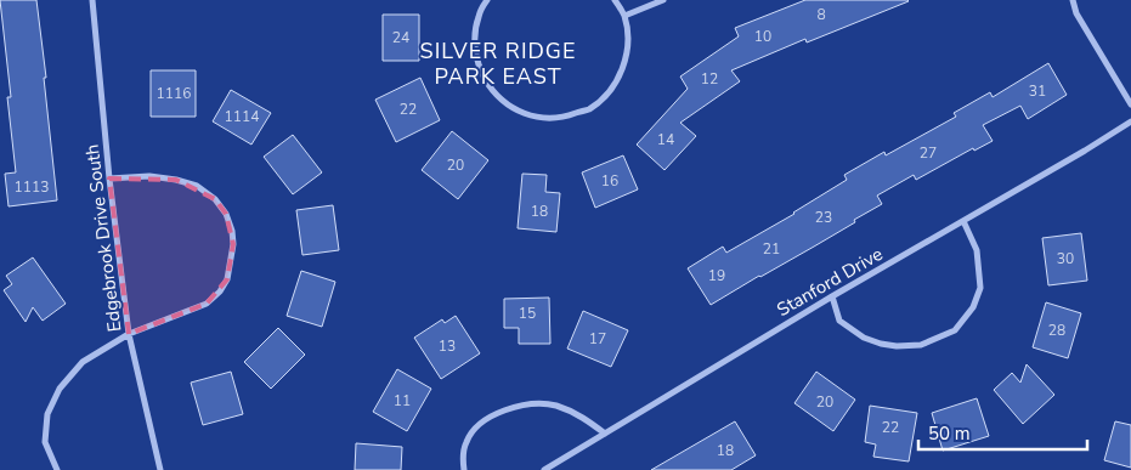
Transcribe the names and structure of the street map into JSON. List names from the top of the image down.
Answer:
{
  "streets": {
    "street": ["Edgebrook Drive South", "Stanford Drive"]
  },
  "districts": ["SILVER RIDGE PARK EAST"],
  "house_numbers": [
    "8",
    "10",
    "24",
    "12",
    "31",
    "1116",
    "22",
    "1114",
    "14",
    "27",
    "20",
    "16",
    "1113",
    "18",
    "23",
    "21",
    "30",
    "19",
    "15",
    "28",
    "17",
    "13",
    "11",
    "20",
    "22",
    "18"
  ],
  "scale_bar": "50 m"
}
